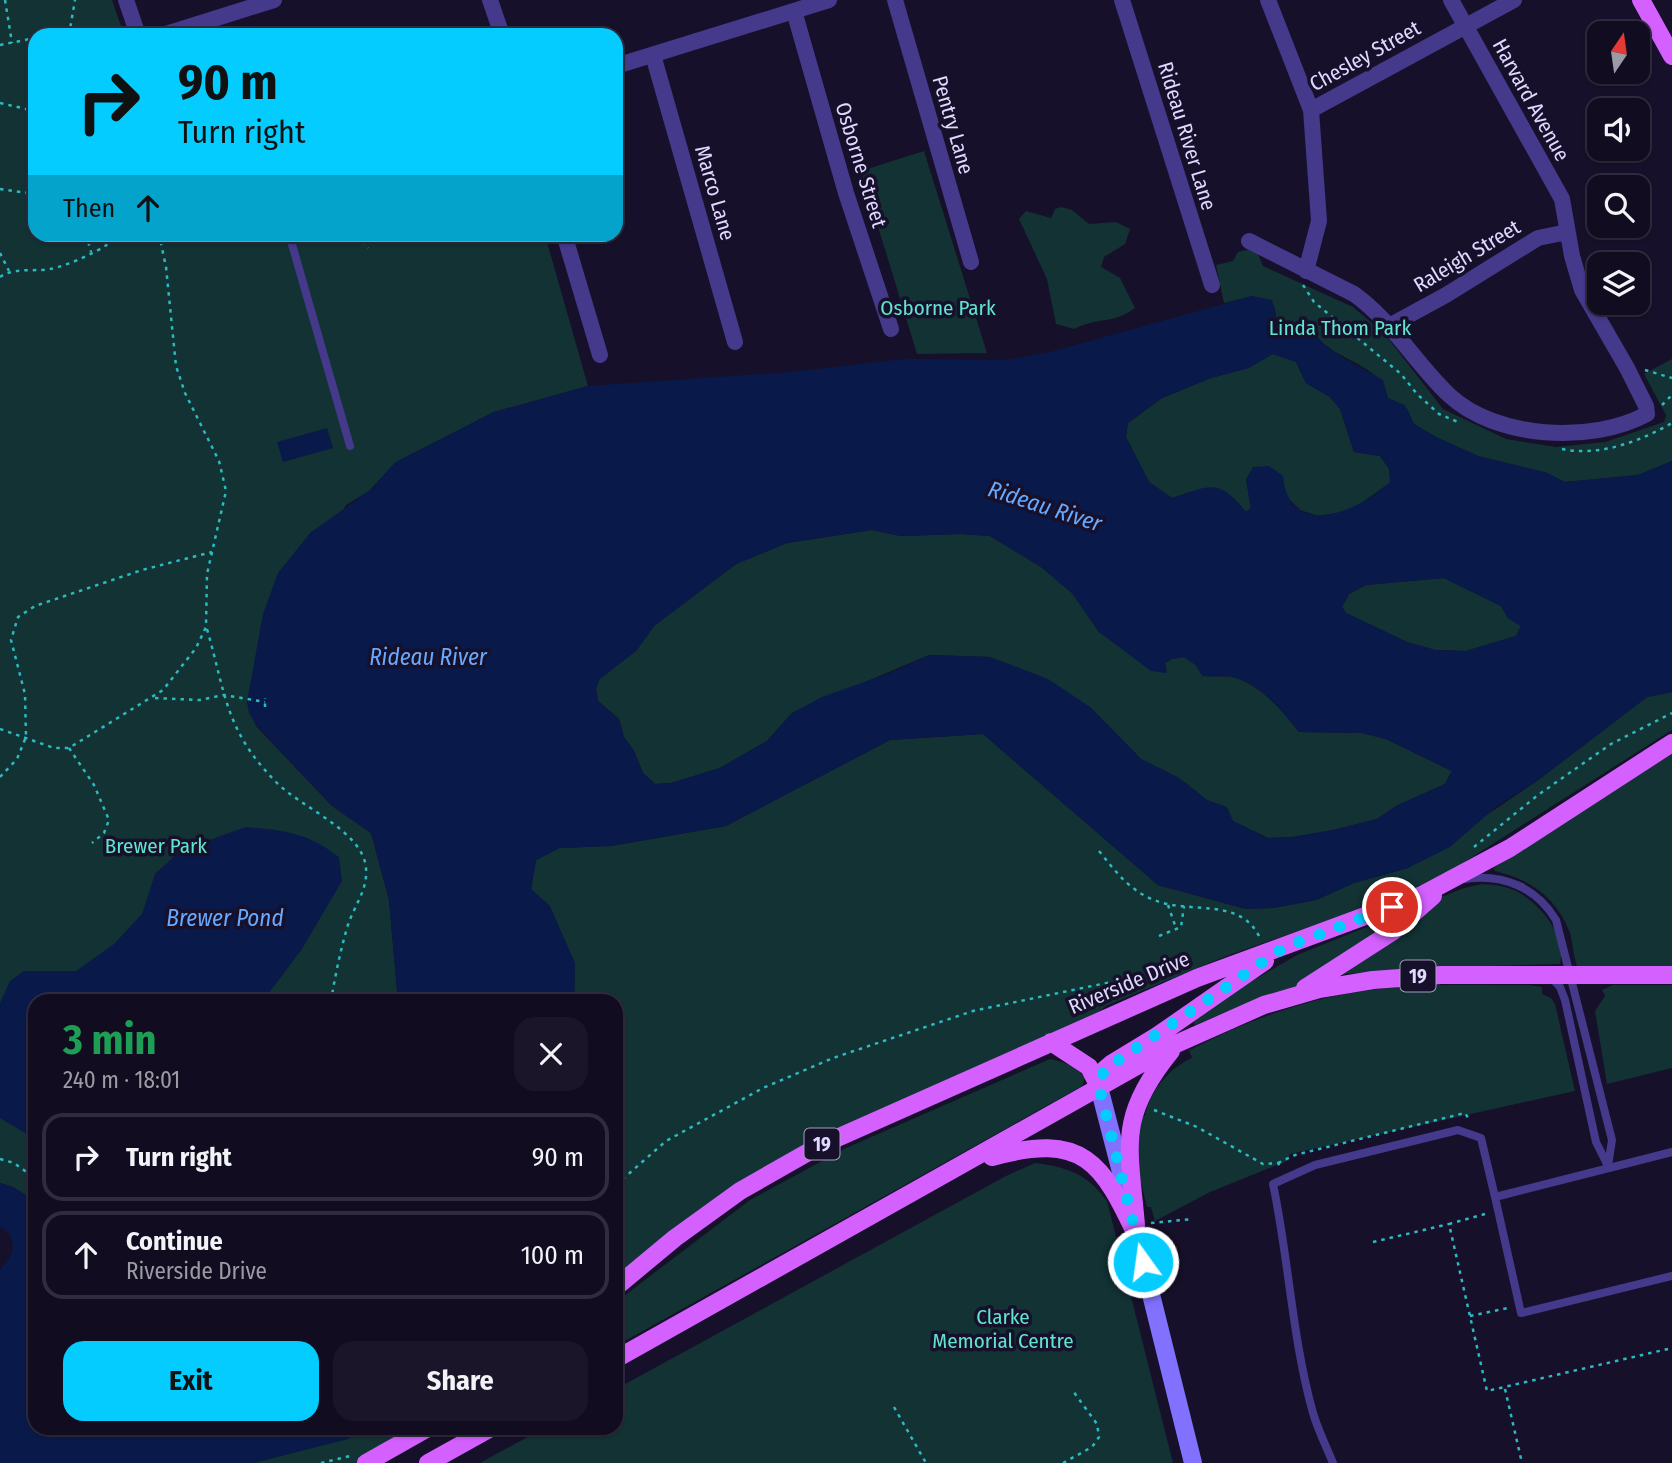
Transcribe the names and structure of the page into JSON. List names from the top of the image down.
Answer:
{
  "streets": {
    "main road": ["19", "Riverside Drive"],
    "street": [
      "Chesley Street",
      "Harvard Avenue",
      "Pentry Lane",
      "Rideau River Lane",
      "Osborne Street",
      "Marco Lane",
      "Raleigh Street"
    ]
  },
  "crossings": [
    ["Chesley Street", "Harvard Avenue"],
    ["Harvard Avenue", "Raleigh Street"]
  ],
  "water": ["Rideau River", "Brewer Pond"],
  "parks": [
    "Osborne Park",
    "Linda Thom Park",
    "Brewer Park",
    "Clarke Memorial Centre"
  ],
  "north": "top",
  "page": {
    "turn": ["90 m", "Turn right"],
    "then": "Then",
    "heading": ["3 min", "240 m · 18:01"],
    "list": [
      {
        "name": "Turn right",
        "value": "90 m"
      },
      {
        "name": "Continue",
        "note": "Riverside Drive",
        "value": "100 m"
      }
    ],
    "buttons": ["Exit", "Share"]
  }
}
